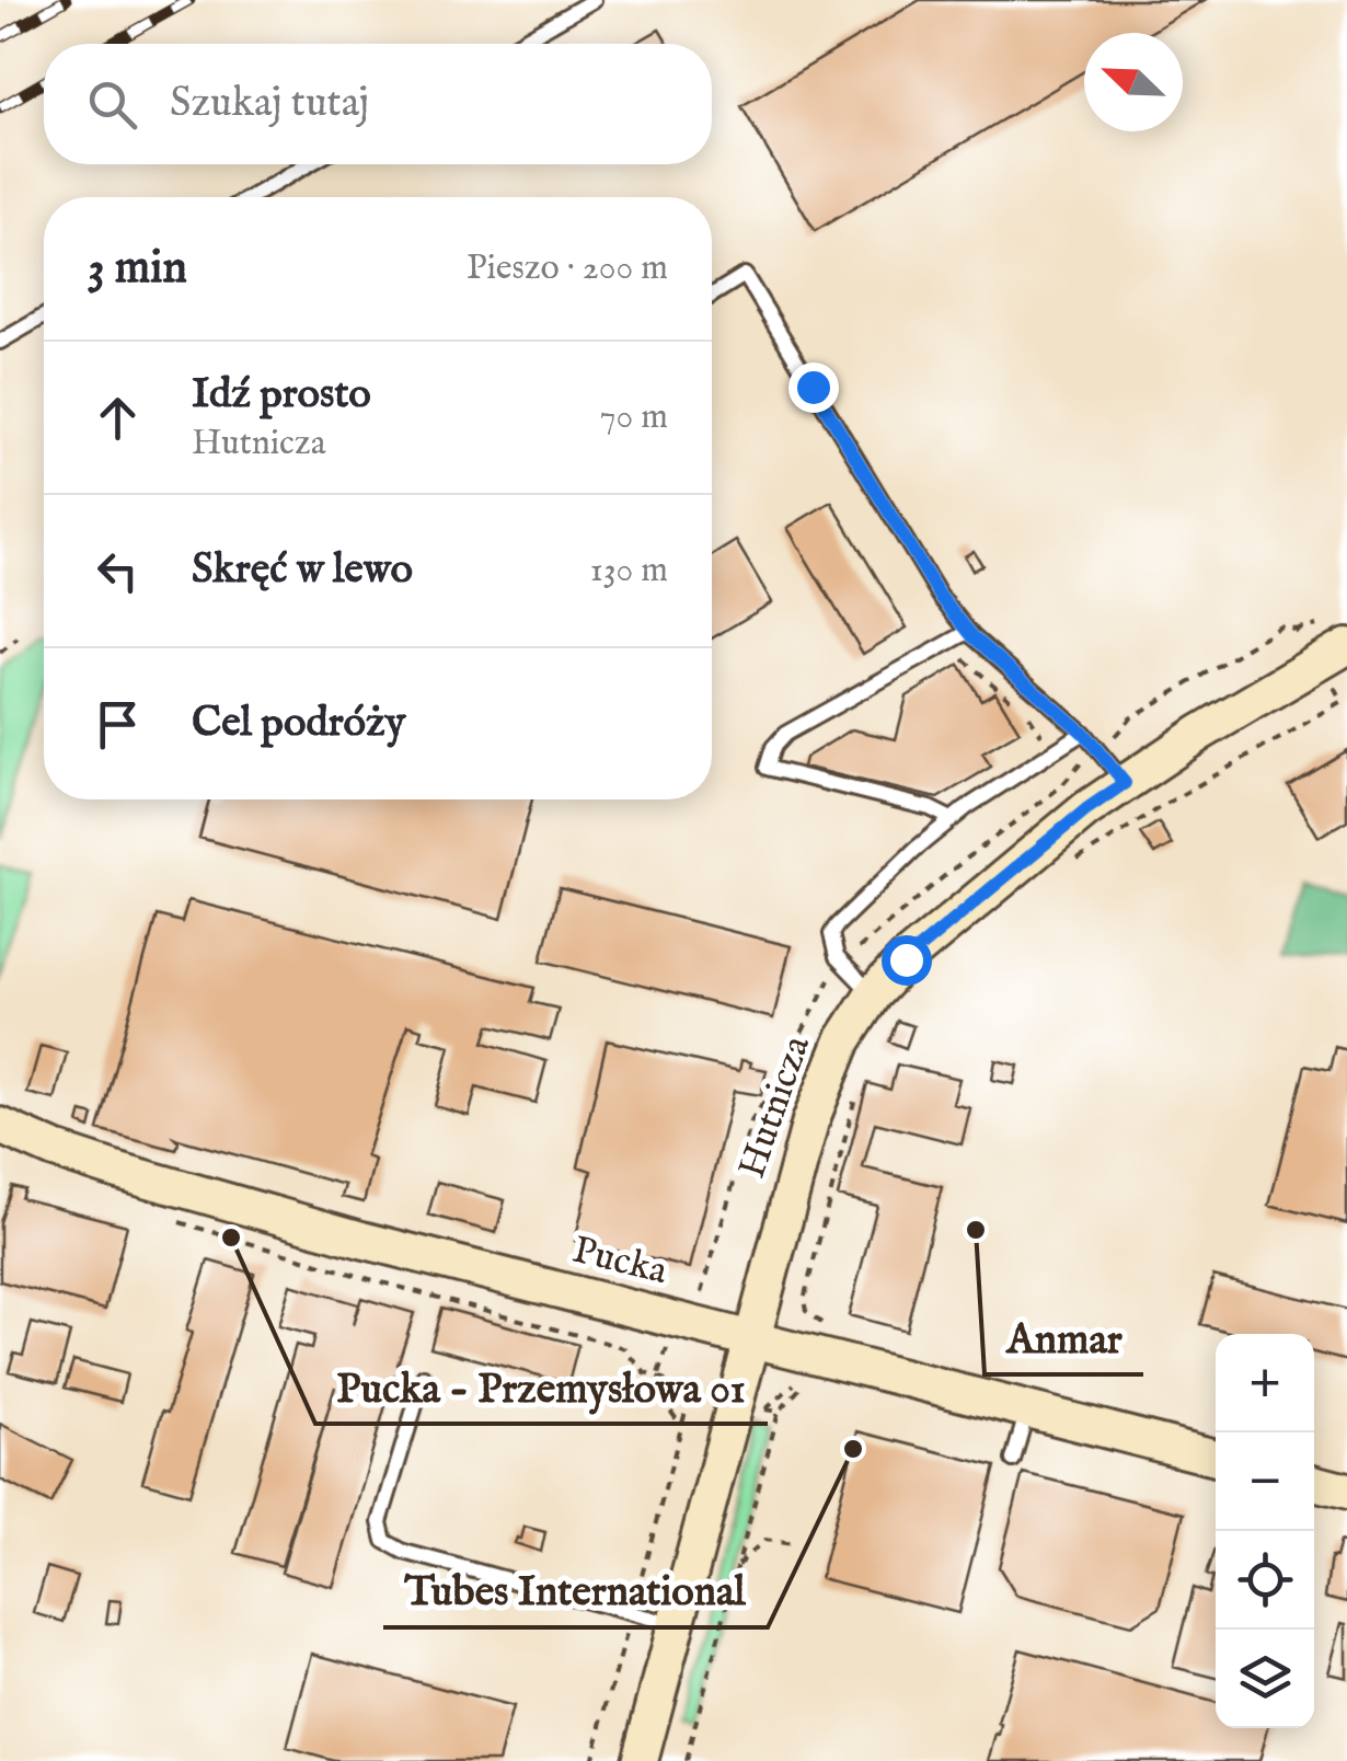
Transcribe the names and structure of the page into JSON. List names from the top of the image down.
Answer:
{
  "streets": {
    "main road": ["Hutnicza", "Pucka"]
  },
  "crossings": [
    ["Hutnicza", "Pucka"]
  ],
  "places": ["Anmar", "Pucka - Przemysłowa 01", "Tubes International"],
  "north": "top left",
  "page": {
    "search": "Szukaj tutaj",
    "heading": ["3 min", "Pieszo · 200 m"],
    "list": [
      ["Idź prosto", "Hutnicza", "70 m"],
      ["Skręć w lewo", "130 m"],
      "Cel podróży"
    ],
    "map_buttons": ["+", "−"]
  }
}
